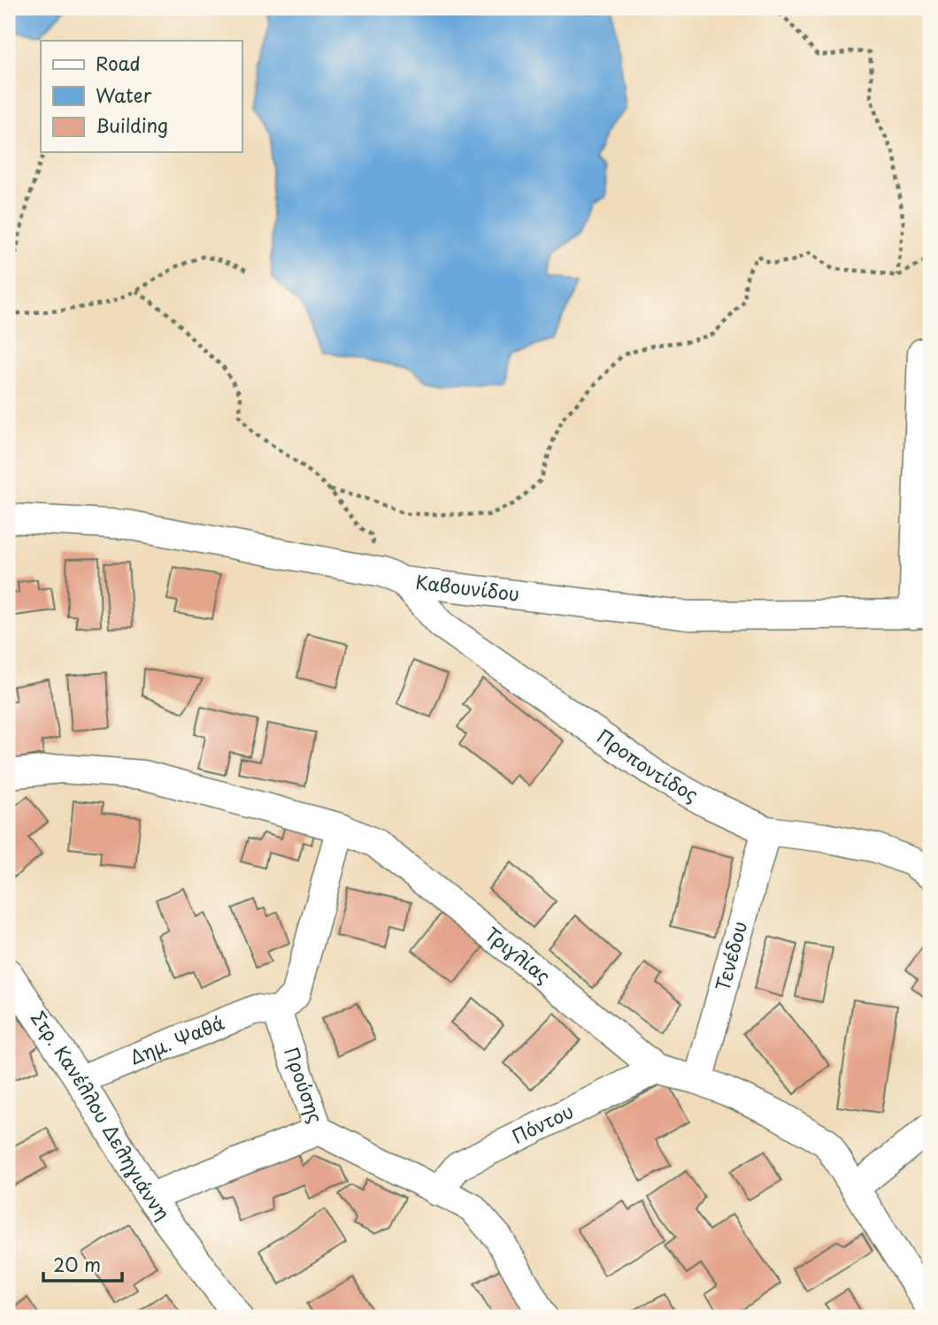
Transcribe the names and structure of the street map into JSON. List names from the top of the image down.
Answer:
{
  "streets": {
    "street": [
      "Καβουνίδου",
      "Προποντίδος",
      "Τενέδου",
      "Τριγλίας",
      "Δημ. Ψαθά",
      "Προύσης",
      "Στρ. Κανέλλου Δεληγιάννη",
      "Πόντου"
    ]
  },
  "crossings": [
    ["Καβουνίδου", "Προποντίδος"],
    ["Προποντίδος", "Τενέδου"],
    ["Τενέδου", "Τριγλίας"],
    ["Τριγλίας", "Πόντου"],
    ["Δημ. Ψαθά", "Προύσης"],
    ["Δημ. Ψαθά", "Στρ. Κανέλλου Δεληγιάννη"],
    ["Προύσης", "Πόντου"]
  ],
  "legend": ["Road", "Water", "Building"],
  "scale_bar": "20 m"
}
